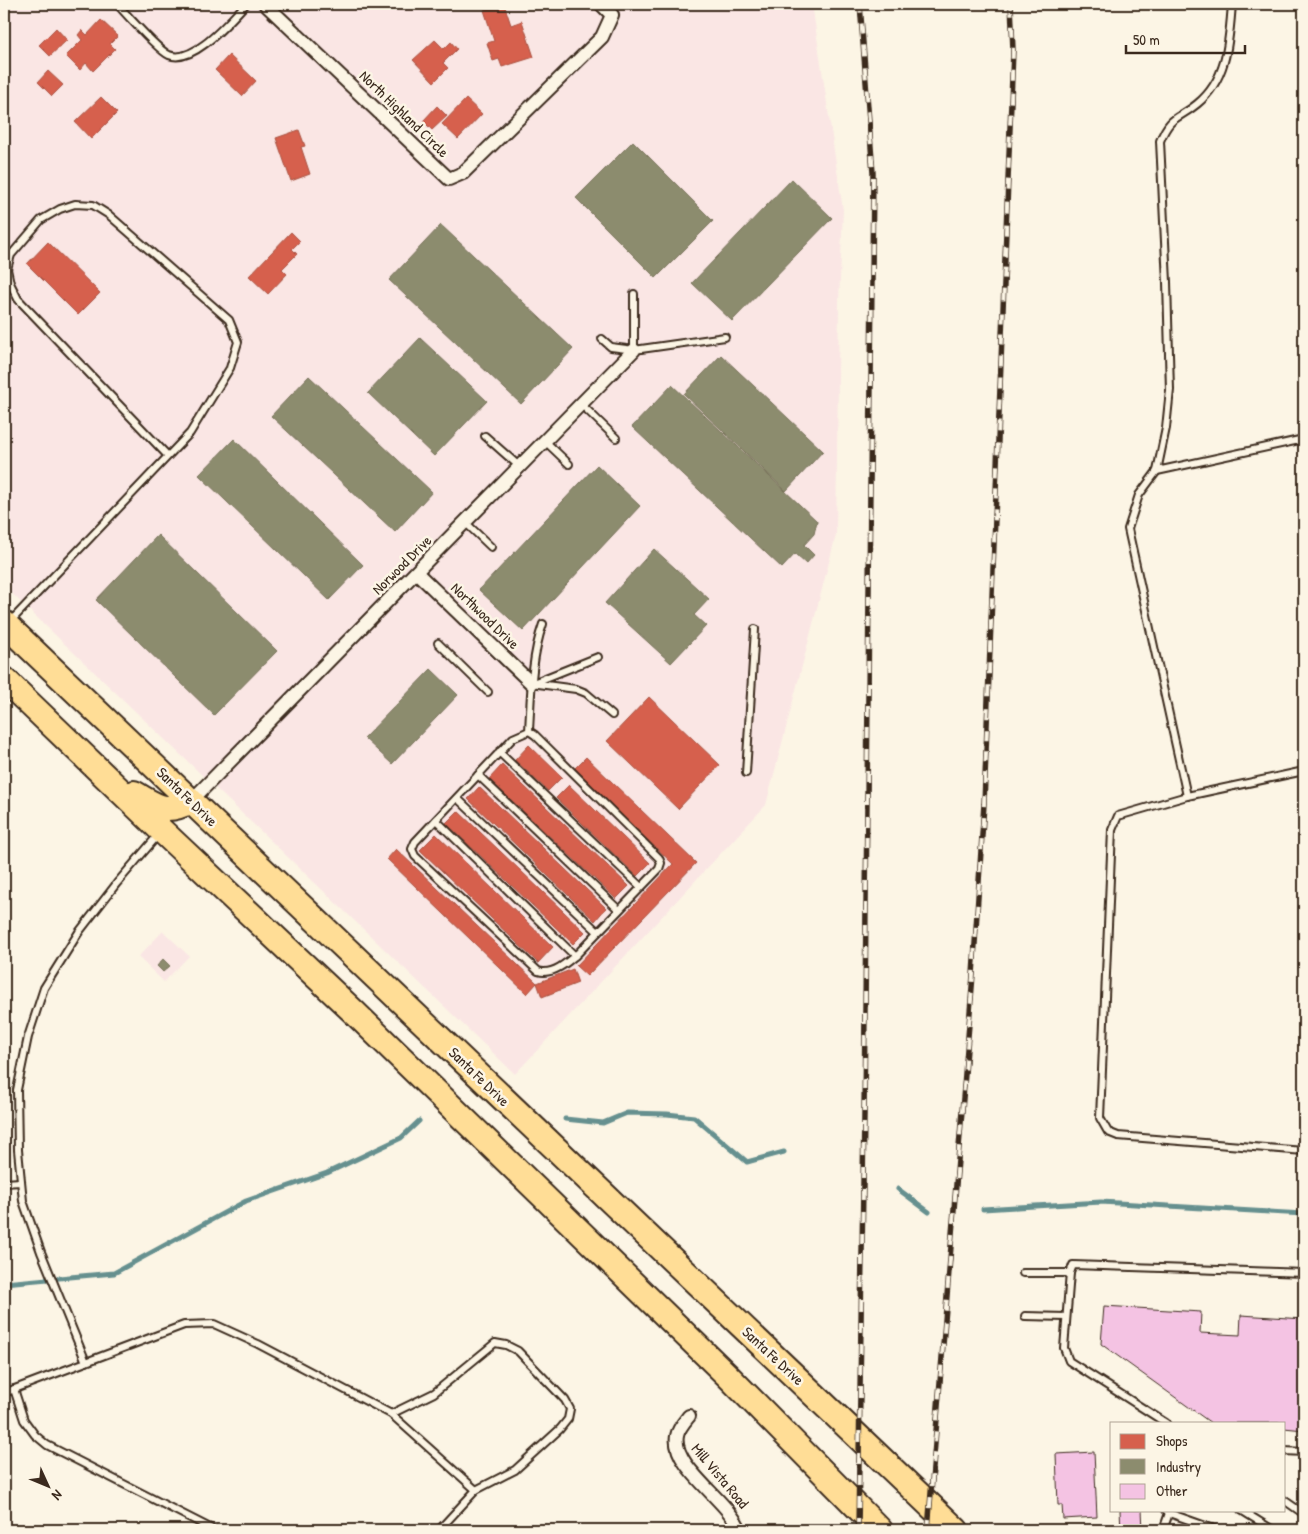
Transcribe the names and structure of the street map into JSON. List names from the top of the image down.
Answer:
{
  "streets": {
    "highway": ["Santa Fe Drive"],
    "street": [
      "North Highland Circle",
      "Norwood Drive",
      "Northwood Drive",
      "Mill Vista Road"
    ]
  },
  "crossings": [
    ["Norwood Drive", "Northwood Drive"],
    ["Norwood Drive", "Santa Fe Drive"]
  ],
  "legend": ["Shops", "Industry", "Other"],
  "scale_bar": "50 m",
  "north": "bottom right"
}
